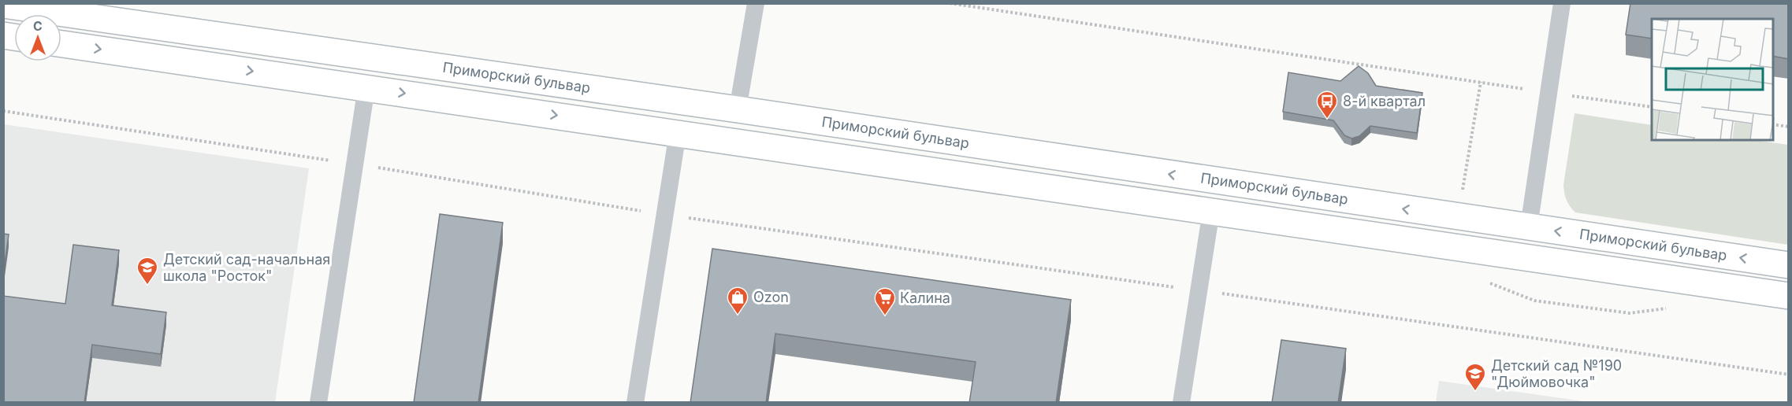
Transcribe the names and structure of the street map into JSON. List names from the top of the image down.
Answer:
{
  "streets": {
    "main road": ["Приморский бульвар"]
  },
  "places": {
    "bus stop": ["8-й квартал"],
    "school or university": ["Детский сад-начальная школа \"Росток\"", "Детский сад №190 \"Дюймовочка\""],
    "shop": ["Ozon"],
    "supermarket": ["Калина"]
  },
  "north": "top"
}
